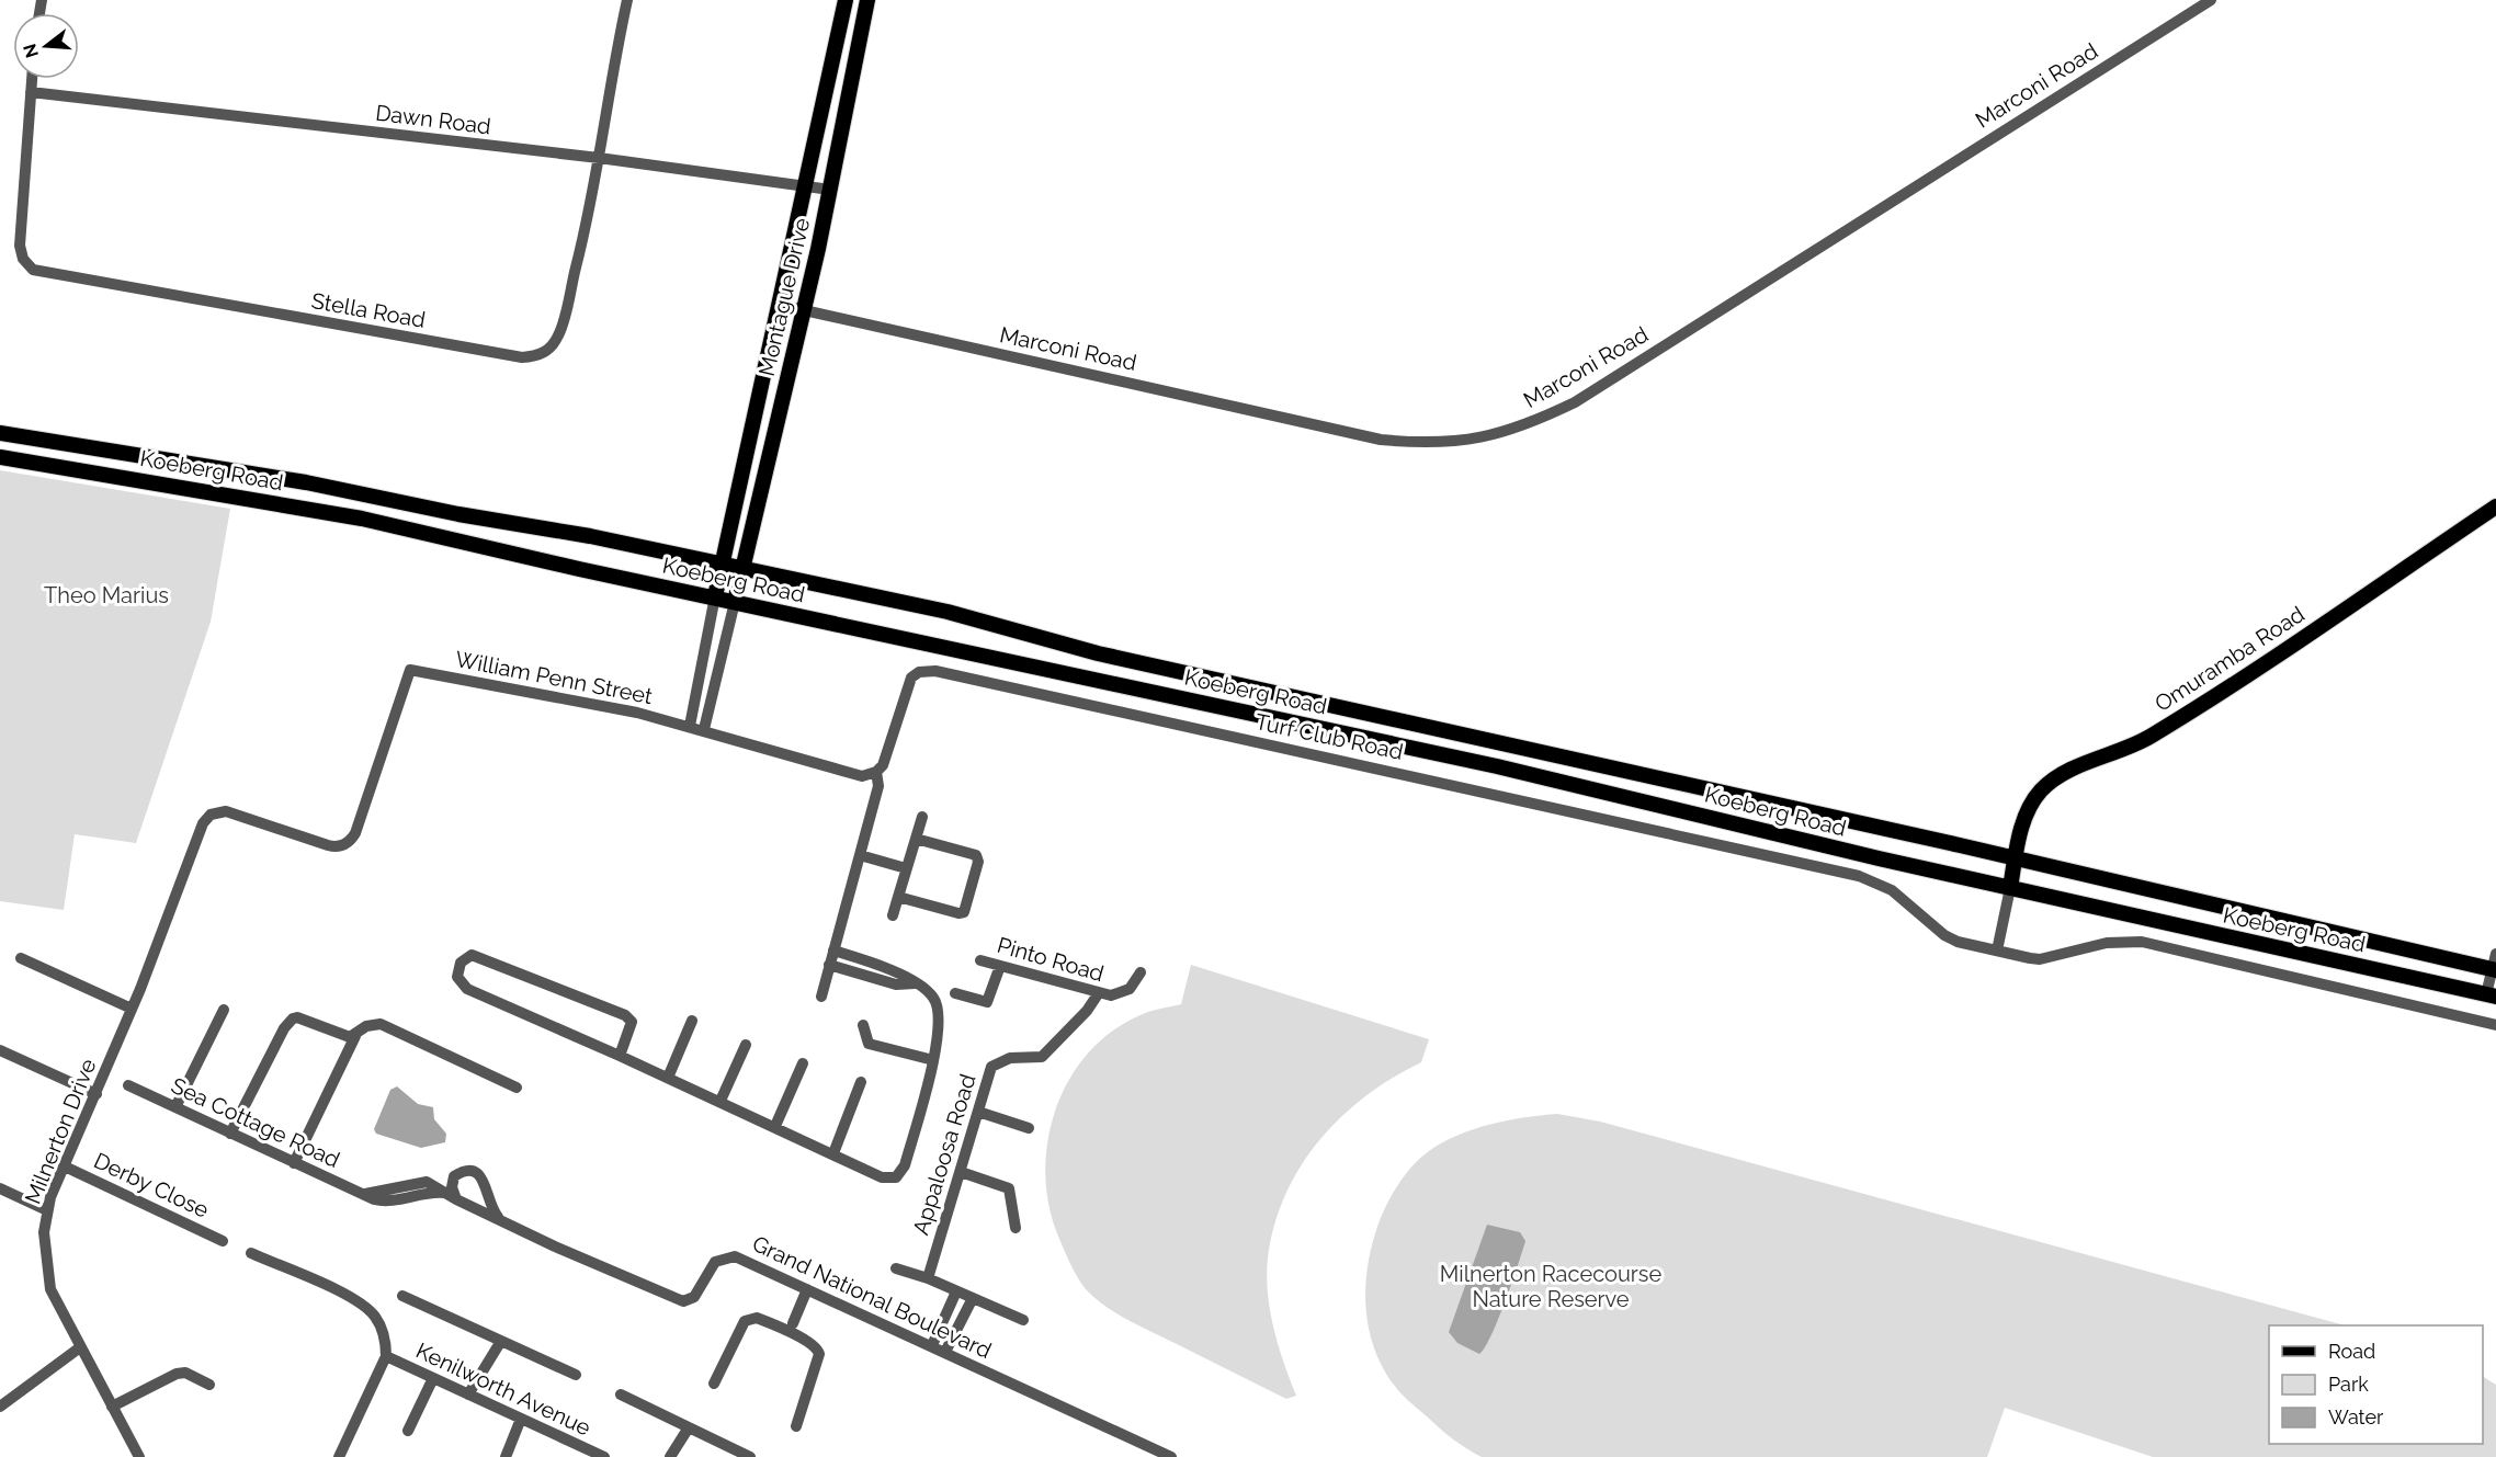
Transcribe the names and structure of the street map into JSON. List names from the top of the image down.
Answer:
{
  "streets": {
    "main road": ["Montague Drive", "Koeberg Road", "Omuramba Road"],
    "street": [
      "Marconi Road",
      "Dawn Road",
      "Stella Road",
      "William Penn Street",
      "Turf Club Road",
      "Pinto Road",
      "Sea Cottage Road",
      "Milnerton Drive",
      "Appaloosa Road",
      "Derby Close",
      "Grand National Boulevard",
      "Kenilworth Avenue"
    ]
  },
  "crossings": [
    ["Marconi Road", "Montague Drive"],
    ["Dawn Road", "Montague Drive"],
    ["Dawn Road", "Stella Road"],
    ["Montague Drive", "Koeberg Road"],
    ["Koeberg Road", "Omuramba Road"],
    ["William Penn Street", "Milnerton Drive"],
    ["Pinto Road", "Appaloosa Road"],
    ["Sea Cottage Road", "Grand National Boulevard"],
    ["Milnerton Drive", "Derby Close"]
  ],
  "parks": ["Theo Marius", "Milnerton Racecourse Nature Reserve"],
  "legend": ["Road", "Park", "Water"],
  "north": "left"
}
